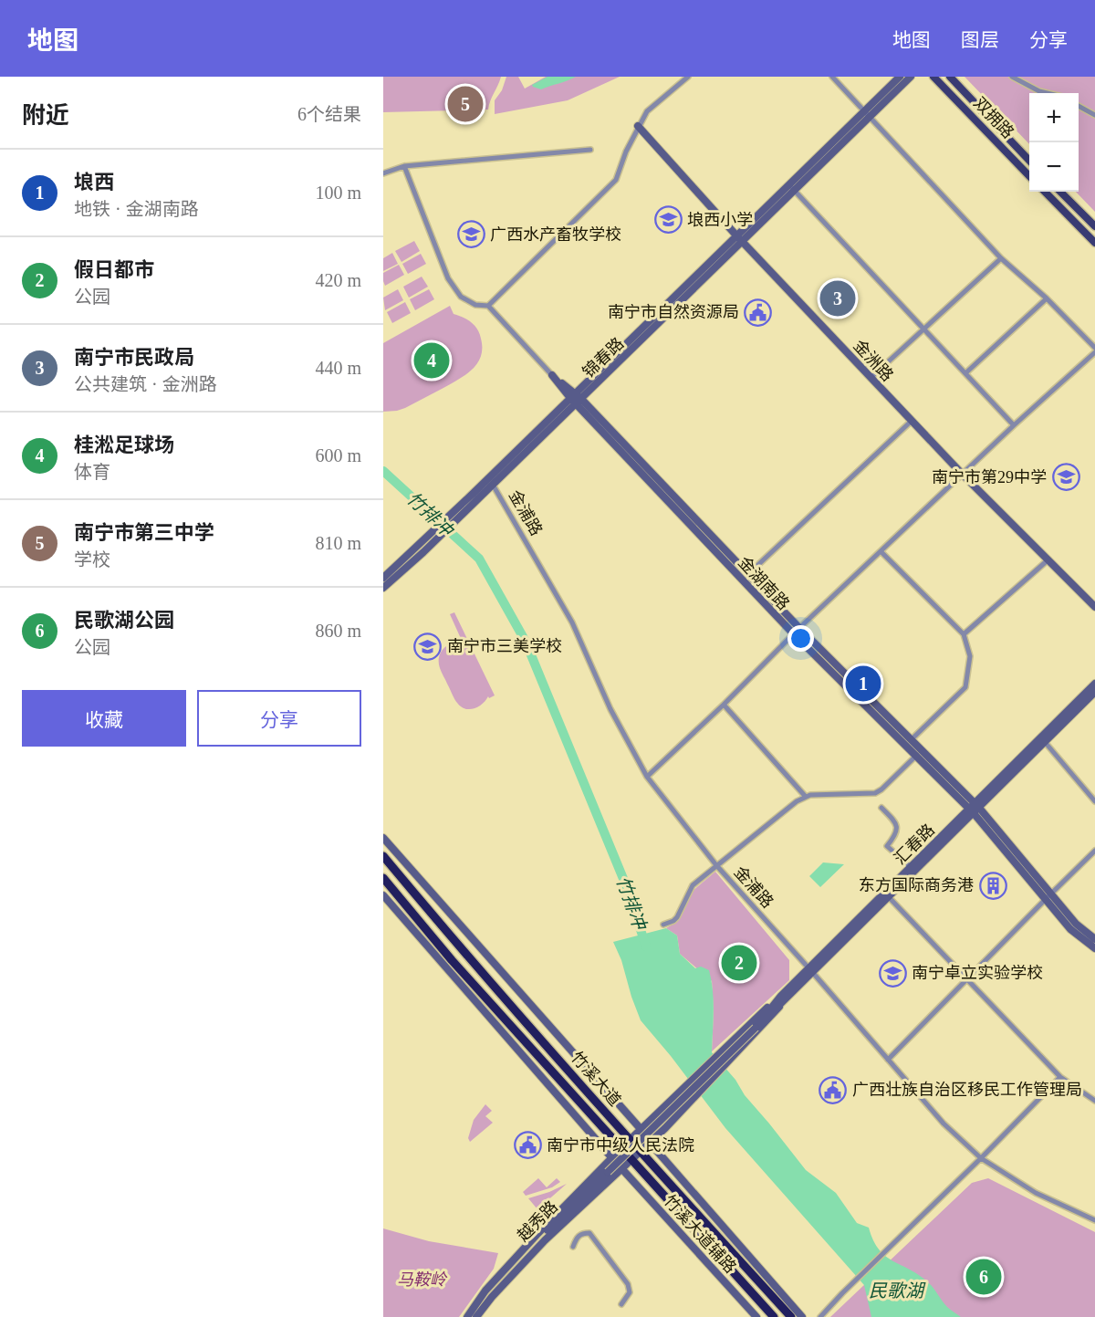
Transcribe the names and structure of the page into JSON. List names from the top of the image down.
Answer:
{
  "streets": {
    "highway": ["竹溪大道"],
    "main road": [
      "双拥路",
      "锦春路",
      "金洲路",
      "金湖南路",
      "汇春路",
      "越秀路",
      "竹溪大道辅路"
    ],
    "street": ["金浦路"]
  },
  "crossings": [
    ["锦春路", "金洲路"],
    ["锦春路", "金浦路"],
    ["锦春路", "金湖南路"],
    ["金浦路", "汇春路"],
    ["金湖南路", "汇春路"],
    ["汇春路", "越秀路"]
  ],
  "water": ["竹排冲", "民歌湖"],
  "parks": ["马鞍岭"],
  "places": {
    "school or university": [
      "埌西小学",
      "广西水产畜牧学校",
      "南宁市第29中学",
      "南宁市三美学校",
      "南宁卓立实验学校"
    ],
    "public building": ["南宁市自然资源局", "广西壮族自治区移民工作管理局", "南宁市中级人民法院"],
    "building": ["东方国际商务港"]
  },
  "page": {
    "header": "地图",
    "nav": ["地图", "图层", "分享"],
    "heading": ["附近", "6个结果"],
    "pins": [
      "5",
      "3",
      "4",
      "1",
      "2",
      "6"
    ],
    "map_buttons": ["+", "−"],
    "list": [
      {
        "mark": "1",
        "name": "埌西",
        "note": "地铁 · 金湖南路",
        "value": "100 m"
      },
      {
        "mark": "2",
        "name": "假日都市",
        "note": "公园",
        "value": "420 m"
      },
      {
        "mark": "3",
        "name": "南宁市民政局",
        "note": "公共建筑 · 金洲路",
        "value": "440 m"
      },
      {
        "mark": "4",
        "name": "桂淞足球场",
        "note": "体育",
        "value": "600 m"
      },
      {
        "mark": "5",
        "name": "南宁市第三中学",
        "note": "学校",
        "value": "810 m"
      },
      {
        "mark": "6",
        "name": "民歌湖公园",
        "note": "公园",
        "value": "860 m"
      }
    ],
    "buttons": ["收藏", "分享"]
  }
}
